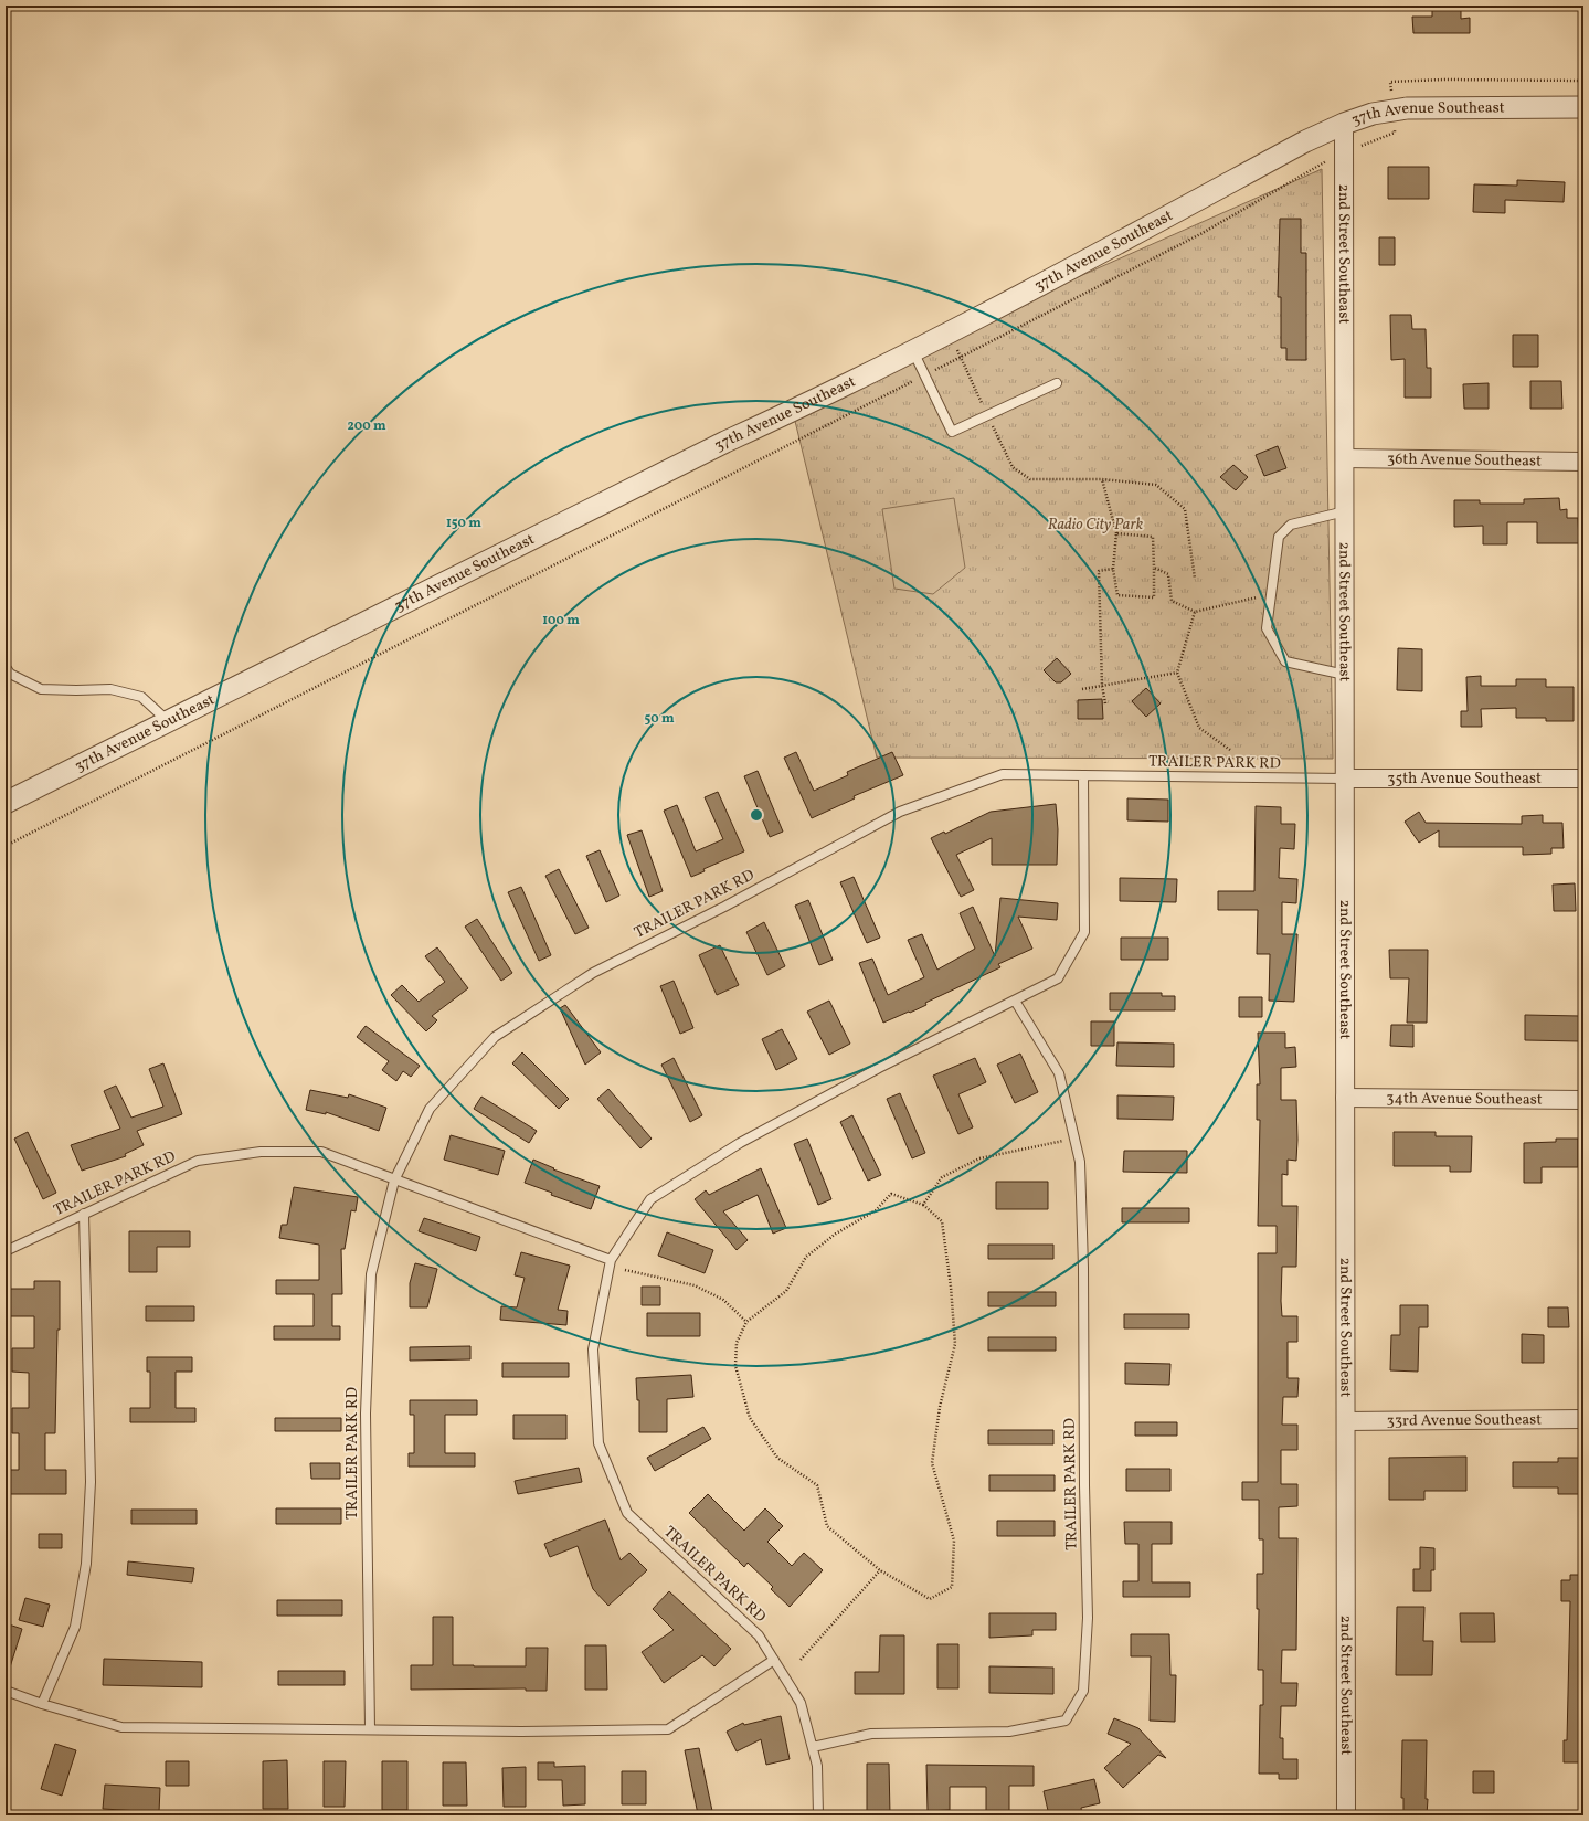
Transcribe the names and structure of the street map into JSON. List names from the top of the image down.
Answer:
{
  "streets": {
    "street": [
      "37th Avenue Southeast",
      "2nd Street Southeast",
      "36th Avenue Southeast",
      "35th Avenue Southeast",
      "34th Avenue Southeast",
      "33rd Avenue Southeast"
    ],
    "lane": ["TRAILER PARK RD"]
  },
  "crossings": [
    ["37th Avenue Southeast", "2nd Street Southeast"],
    ["2nd Street Southeast", "36th Avenue Southeast"],
    ["2nd Street Southeast", "TRAILER PARK RD"],
    ["2nd Street Southeast", "35th Avenue Southeast"],
    ["2nd Street Southeast", "34th Avenue Southeast"],
    ["2nd Street Southeast", "33rd Avenue Southeast"],
    ["TRAILER PARK RD", "35th Avenue Southeast"]
  ],
  "parks": ["Radio City Park"],
  "rings": [
    "200 m",
    "150 m",
    "100 m",
    "50 m"
  ]
}
